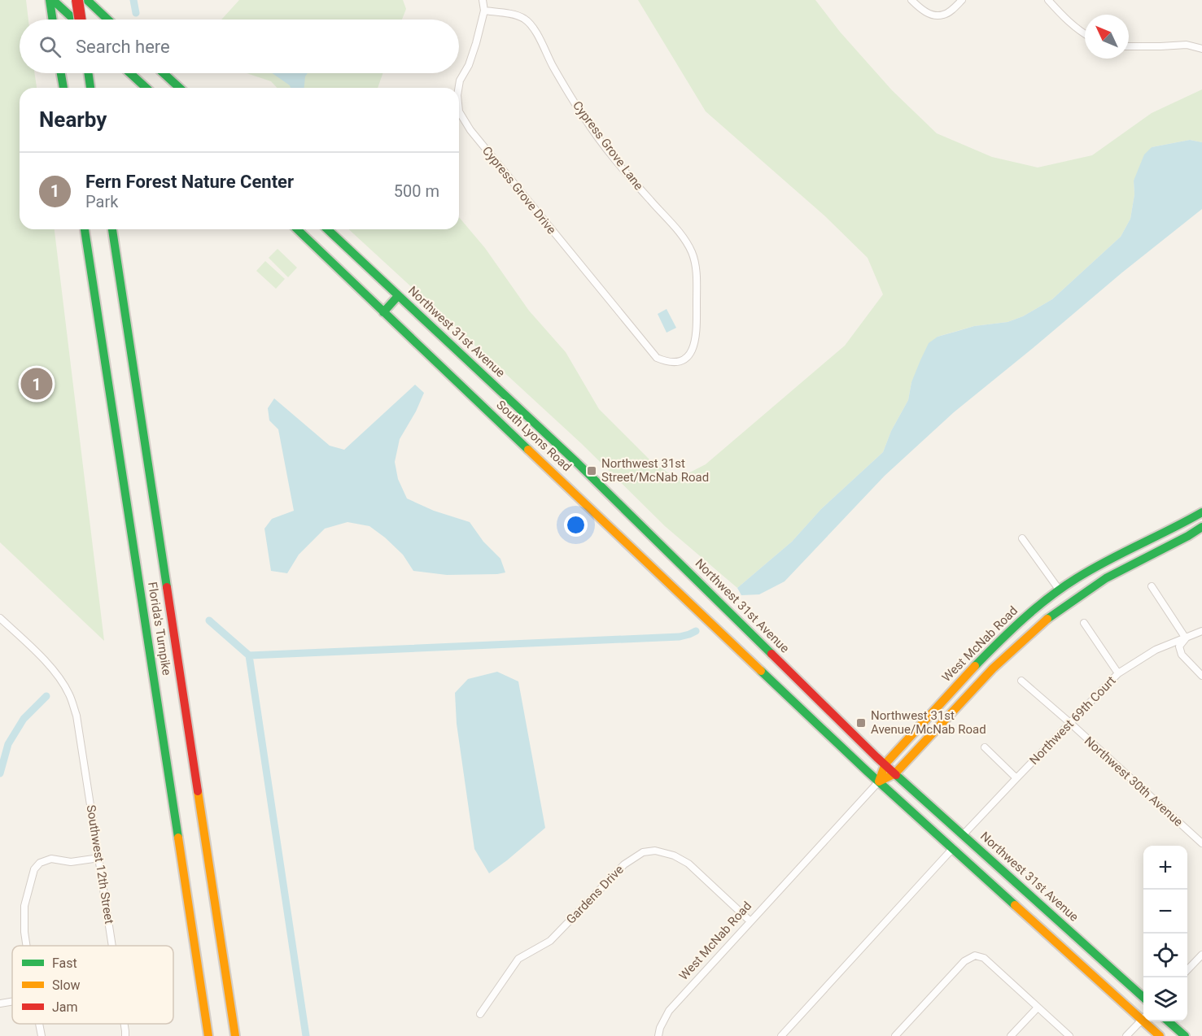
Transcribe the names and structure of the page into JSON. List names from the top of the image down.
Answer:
{
  "streets": {
    "main road": [
      "Northwest 31st Avenue",
      "South Lyons Road",
      "Florida's Turnpike",
      "West McNab Road"
    ],
    "street": [
      "Cypress Grove Lane",
      "Cypress Grove Drive",
      "Northwest 69th Court",
      "Northwest 30th Avenue",
      "Southwest 12th Street",
      "Gardens Drive"
    ]
  },
  "crossings": [
    ["Cypress Grove Lane", "Cypress Grove Drive"],
    ["Northwest 31st Avenue", "West McNab Road"],
    ["Northwest 31st Avenue", "Northwest 69th Court"],
    ["South Lyons Road", "West McNab Road"],
    ["West McNab Road", "Gardens Drive"],
    ["Northwest 69th Court", "Northwest 30th Avenue"]
  ],
  "places": {
    "transit": ["Northwest 31st Street/McNab Road", "Northwest 31st Avenue/McNab Road"]
  },
  "legend": ["Fast", "Slow", "Jam"],
  "north": "top left",
  "page": {
    "search": "Search here",
    "heading": "Nearby",
    "list": [
      {
        "mark": "1",
        "name": "Fern Forest Nature Center",
        "note": "Park",
        "value": "500 m"
      }
    ],
    "pins": "1",
    "map_buttons": ["+", "−"]
  }
}
